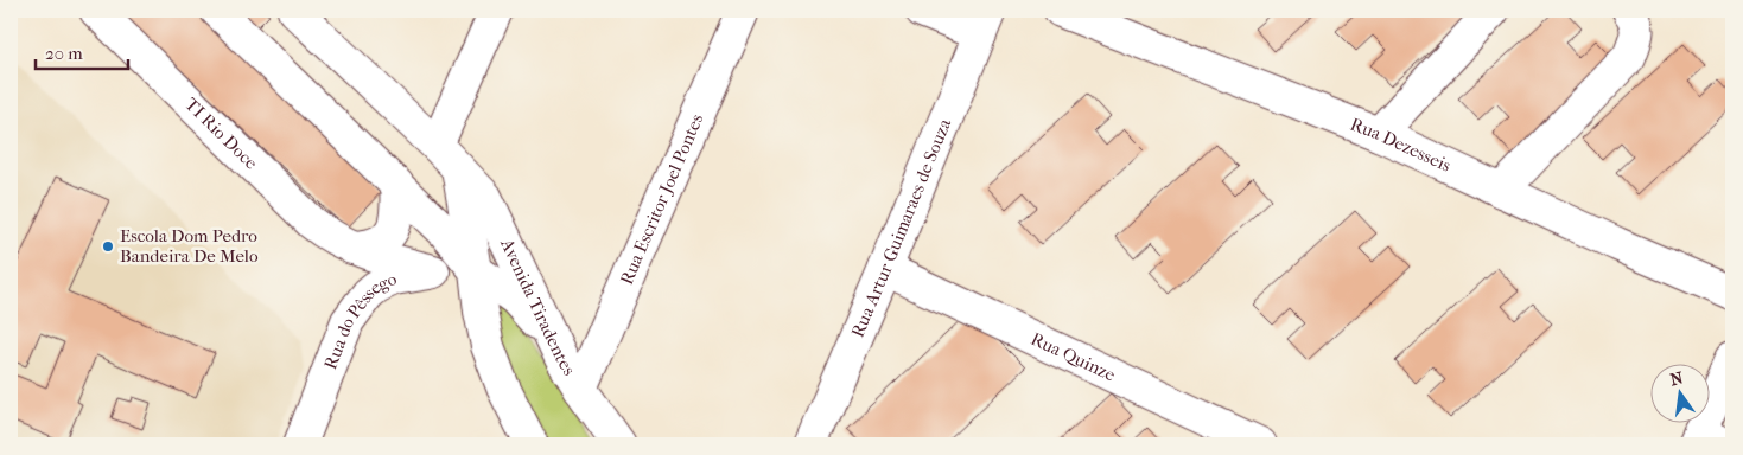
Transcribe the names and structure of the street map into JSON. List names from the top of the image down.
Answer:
{
  "streets": {
    "street": [
      "TI Rio Doce",
      "Rua Dezesseis",
      "Rua Escritor Joel Pontes",
      "Rua Artur Guimaraes de Souza",
      "Avenida Tiradentes",
      "Rua do Pêssego",
      "Rua Quinze"
    ]
  },
  "crossings": [
    ["TI Rio Doce", "Rua do Pêssego"],
    ["Rua Escritor Joel Pontes", "Avenida Tiradentes"],
    ["Rua Artur Guimaraes de Souza", "Rua Quinze"],
    ["Avenida Tiradentes", "Rua do Pêssego"]
  ],
  "places": ["Escola Dom Pedro Bandeira De Melo"],
  "scale_bar": "20 m",
  "north": "top"
}
